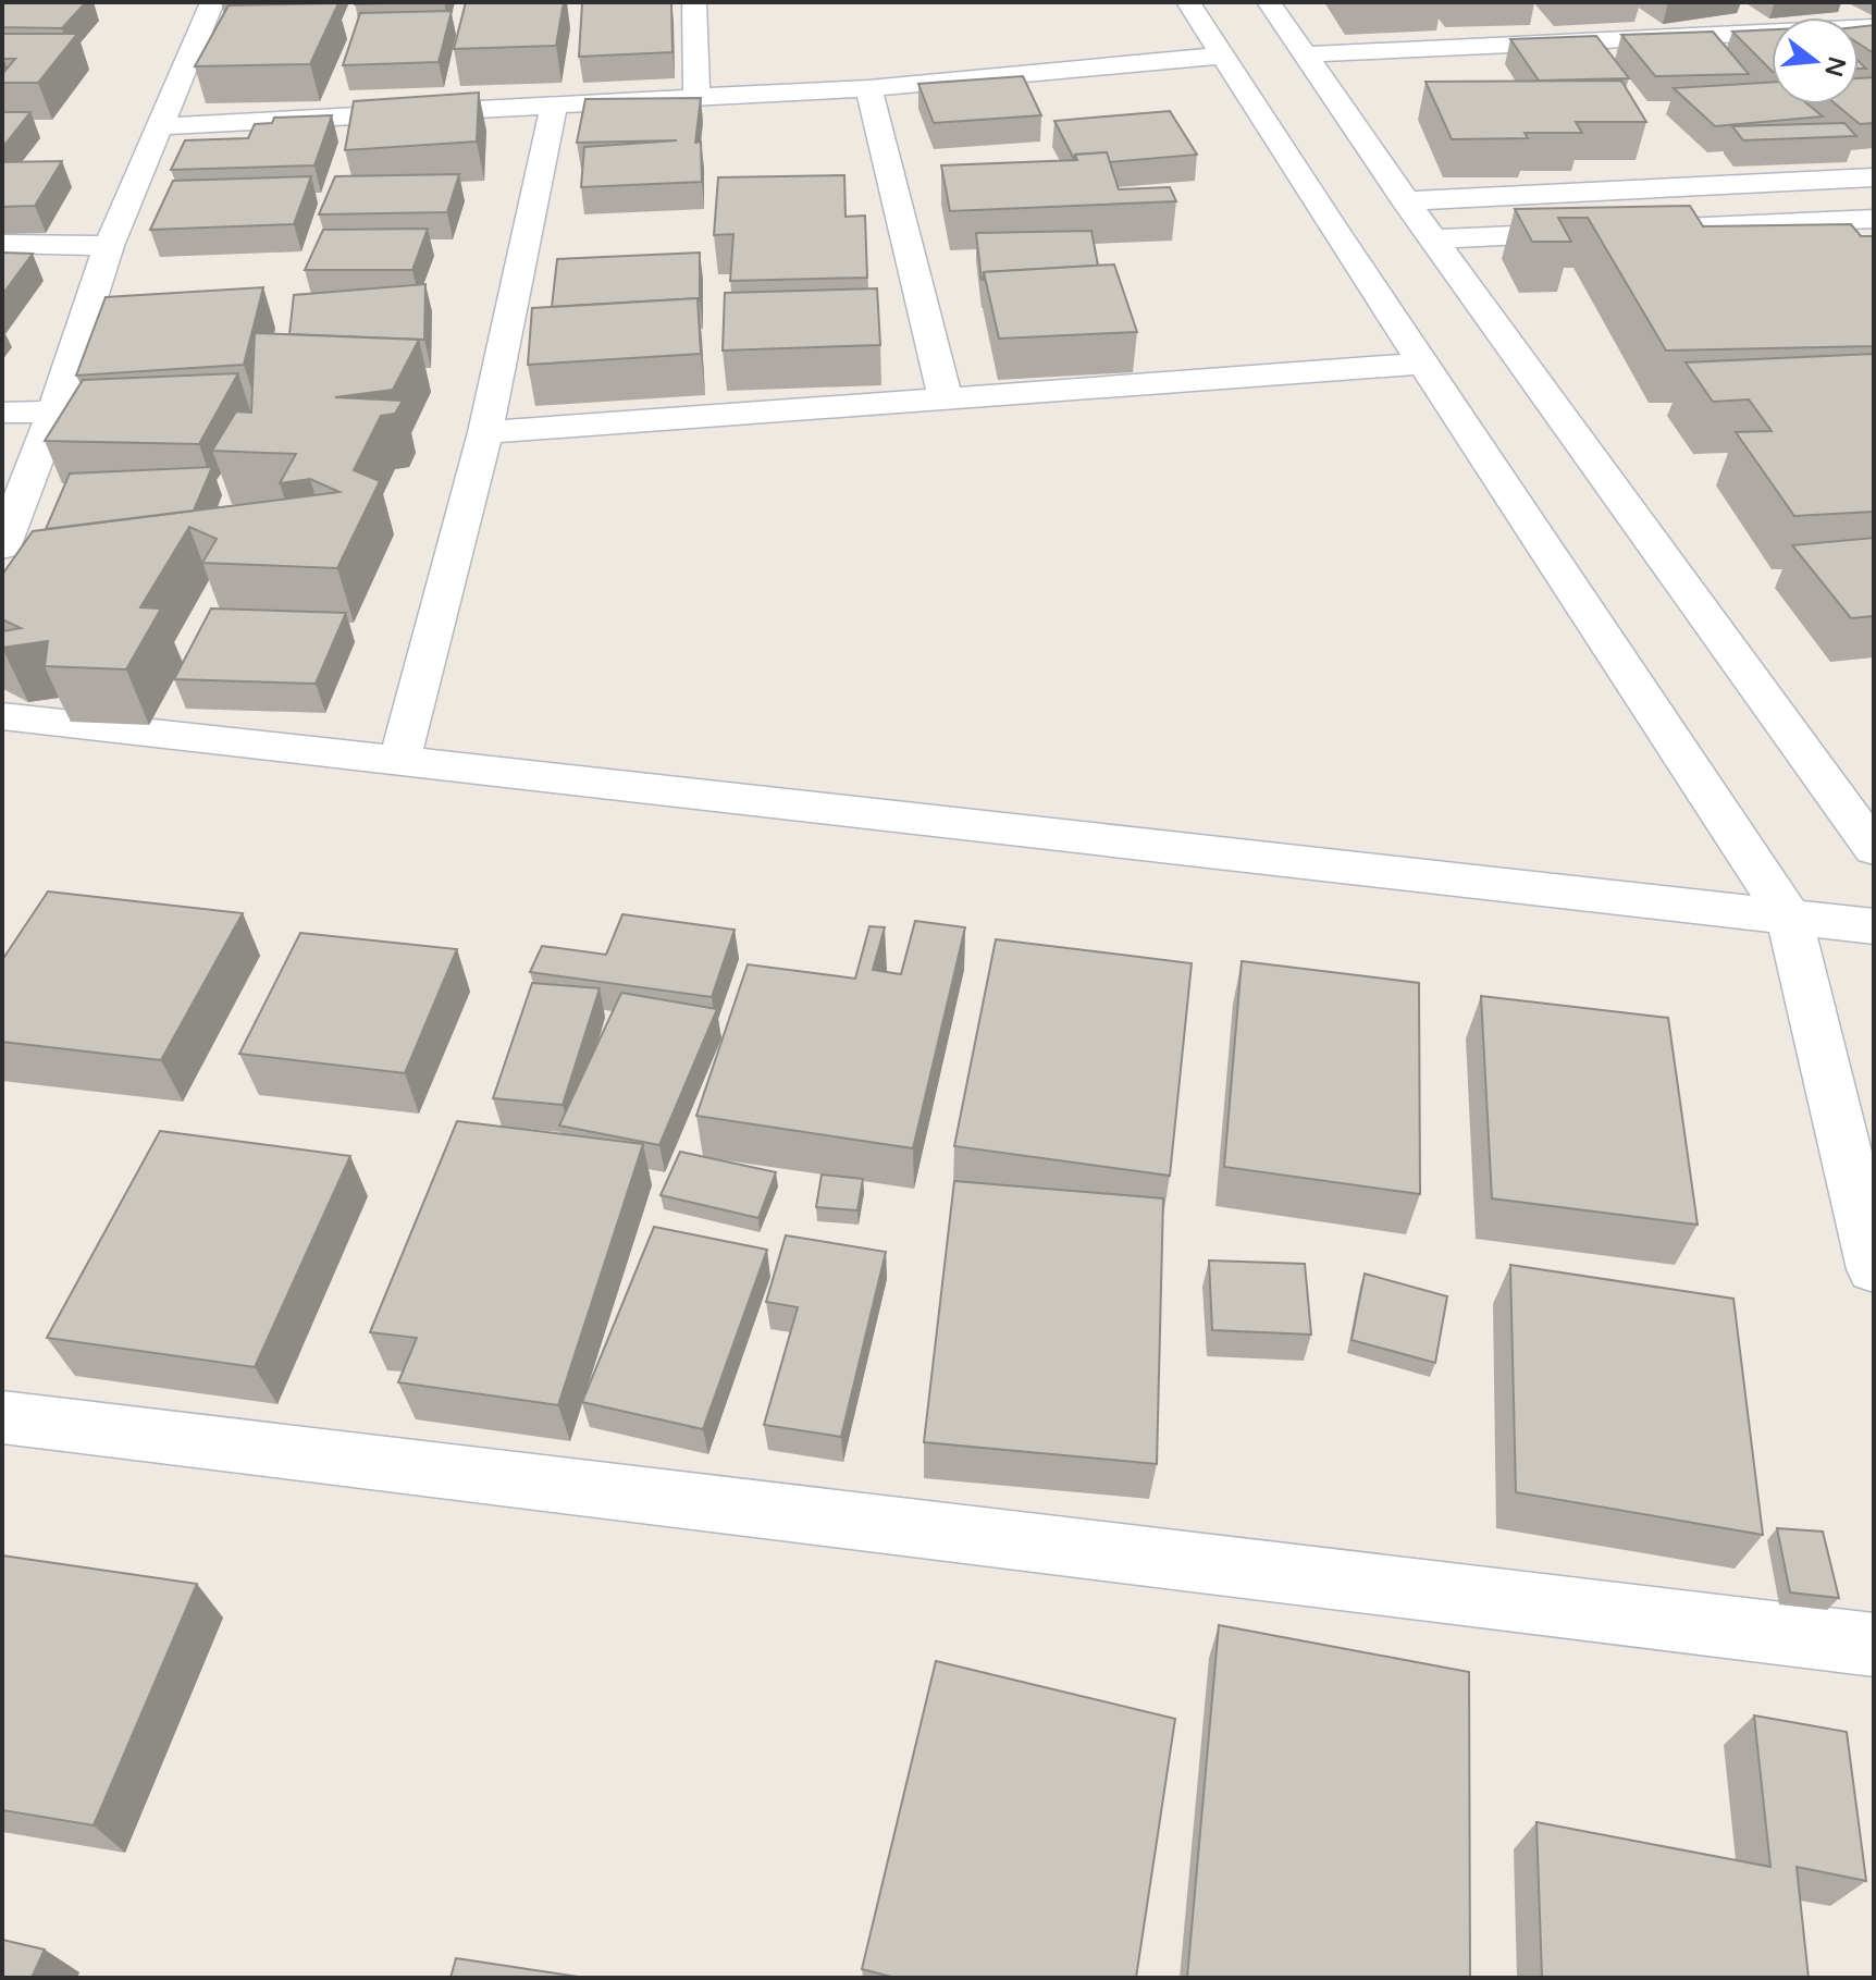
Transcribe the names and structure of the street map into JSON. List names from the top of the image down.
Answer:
{
  "north": "right"
}
